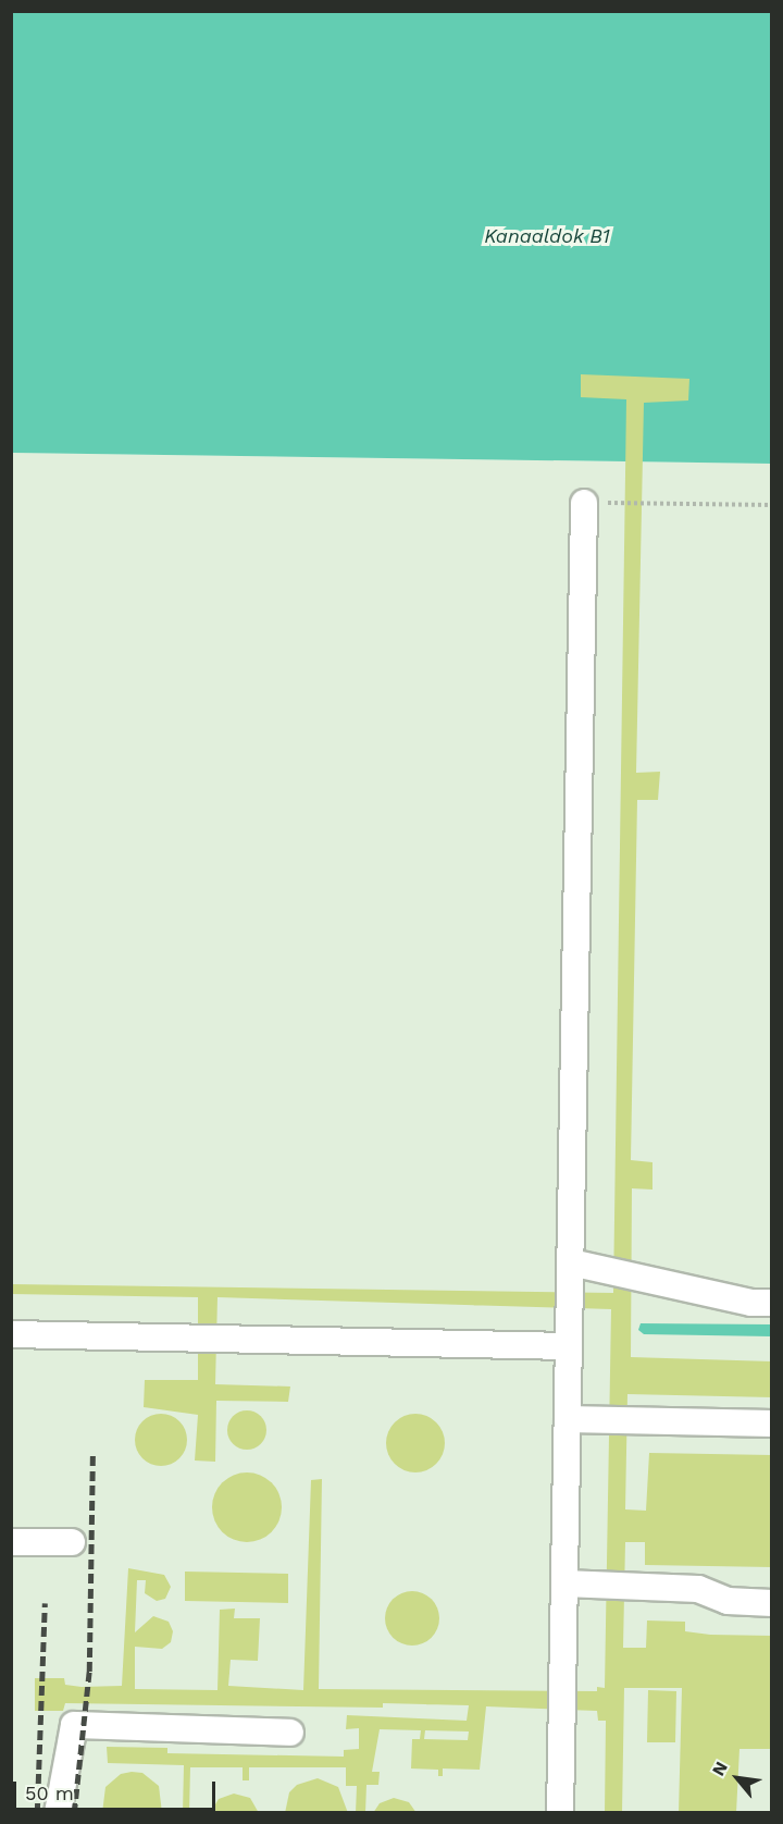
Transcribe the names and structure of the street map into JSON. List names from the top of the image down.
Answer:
{
  "water": ["Kanaaldok B1"],
  "scale_bar": "50 m",
  "north": "top left"
}
